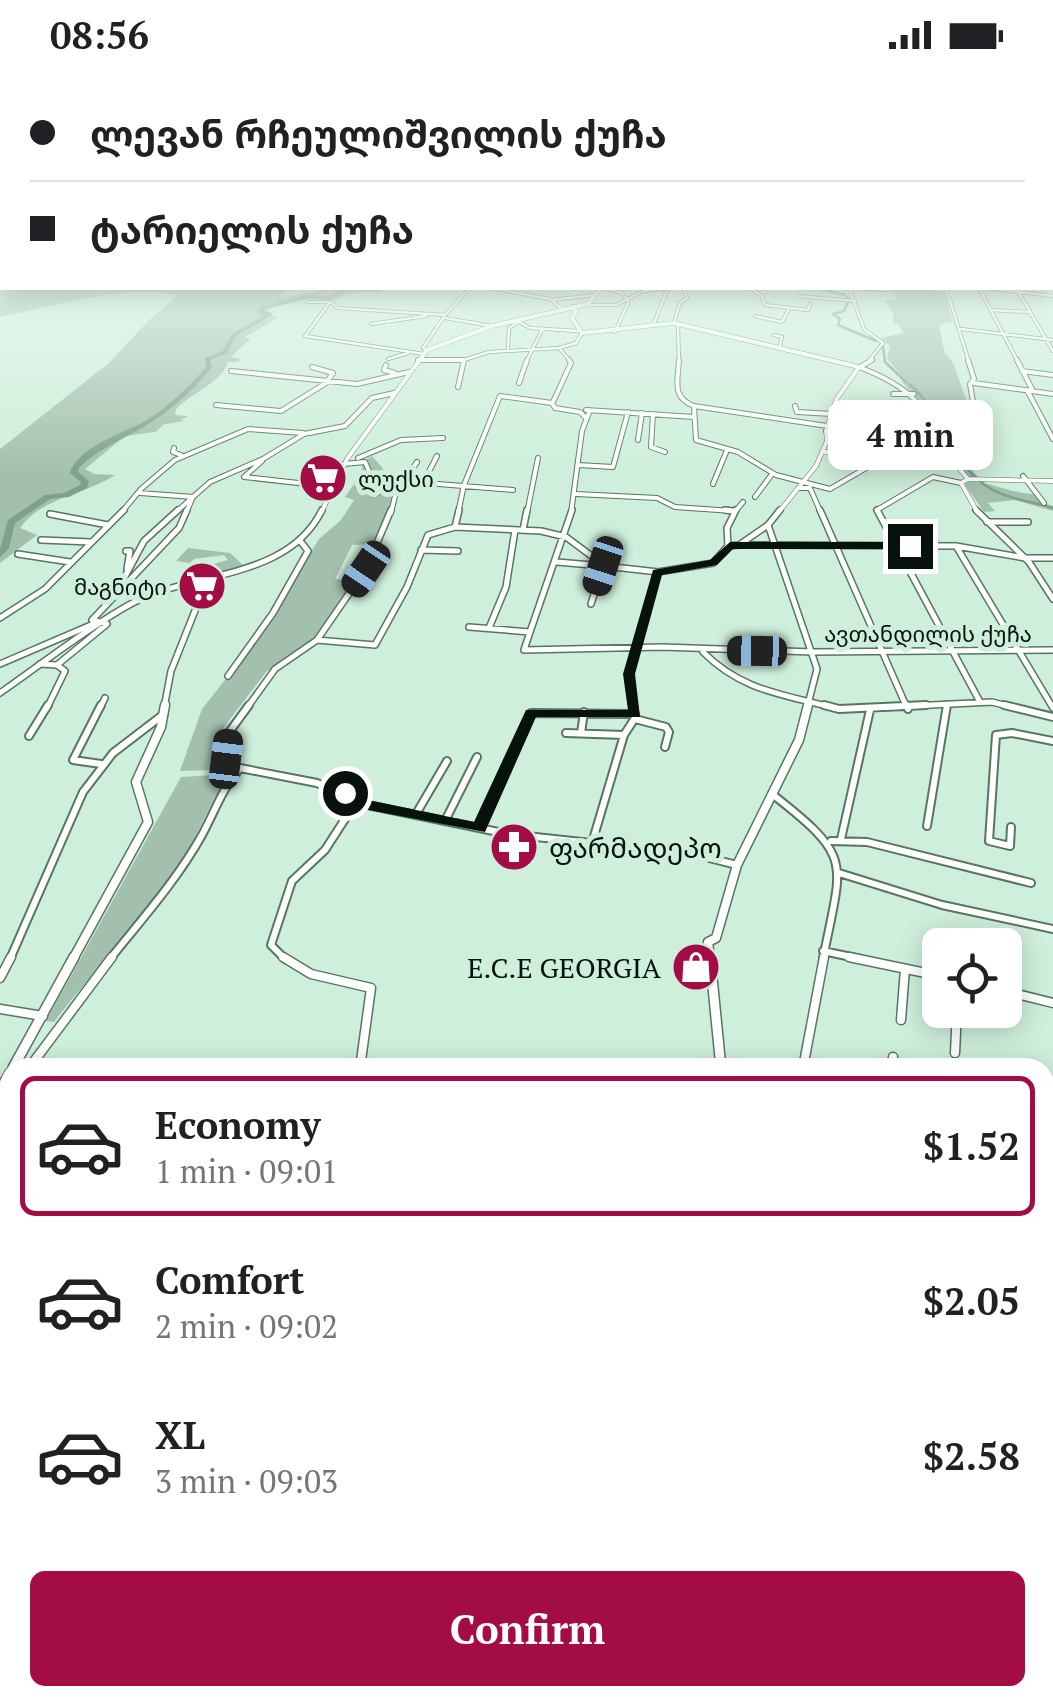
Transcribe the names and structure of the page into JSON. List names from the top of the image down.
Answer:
{
  "streets": {
    "street": ["ავთანდილის ქუჩა"]
  },
  "places": {
    "supermarket": ["ლუქსი", "მაგნიტი"],
    "pharmacy": ["ფარმადეპო"],
    "shop": ["E.C.E GEORGIA"]
  },
  "page": {
    "status": "08:56",
    "banner": ["ლევან რჩეულიშვილის ქუჩა", "ტარიელის ქუჩა"],
    "bubble": "4 min",
    "list": [
      {
        "name": "Economy",
        "note": "1 min · 09:01",
        "value": "$1.52"
      },
      {
        "name": "Comfort",
        "note": "2 min · 09:02",
        "value": "$2.05"
      },
      {
        "name": "XL",
        "note": "3 min · 09:03",
        "value": "$2.58"
      }
    ],
    "buttons": "Confirm"
  }
}
